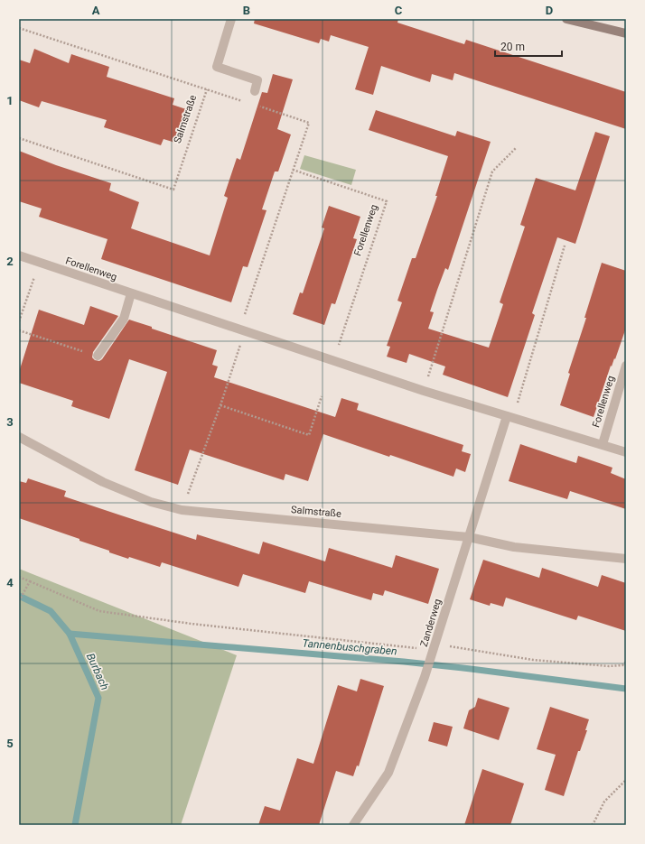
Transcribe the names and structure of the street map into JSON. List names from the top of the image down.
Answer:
{
  "streets": {
    "street": ["Salmstraße", "Forellenweg", "Zanderweg"]
  },
  "crossings": [
    ["Salmstraße", "Zanderweg"],
    ["Forellenweg", "Zanderweg"]
  ],
  "water": ["Tannenbuschgraben", "Burbach"],
  "scale_bar": "20 m",
  "grid": {
    "columns": [
      "A",
      "B",
      "C",
      "D"
    ],
    "rows": [
      "1",
      "2",
      "3",
      "4",
      "5"
    ]
  }
}
